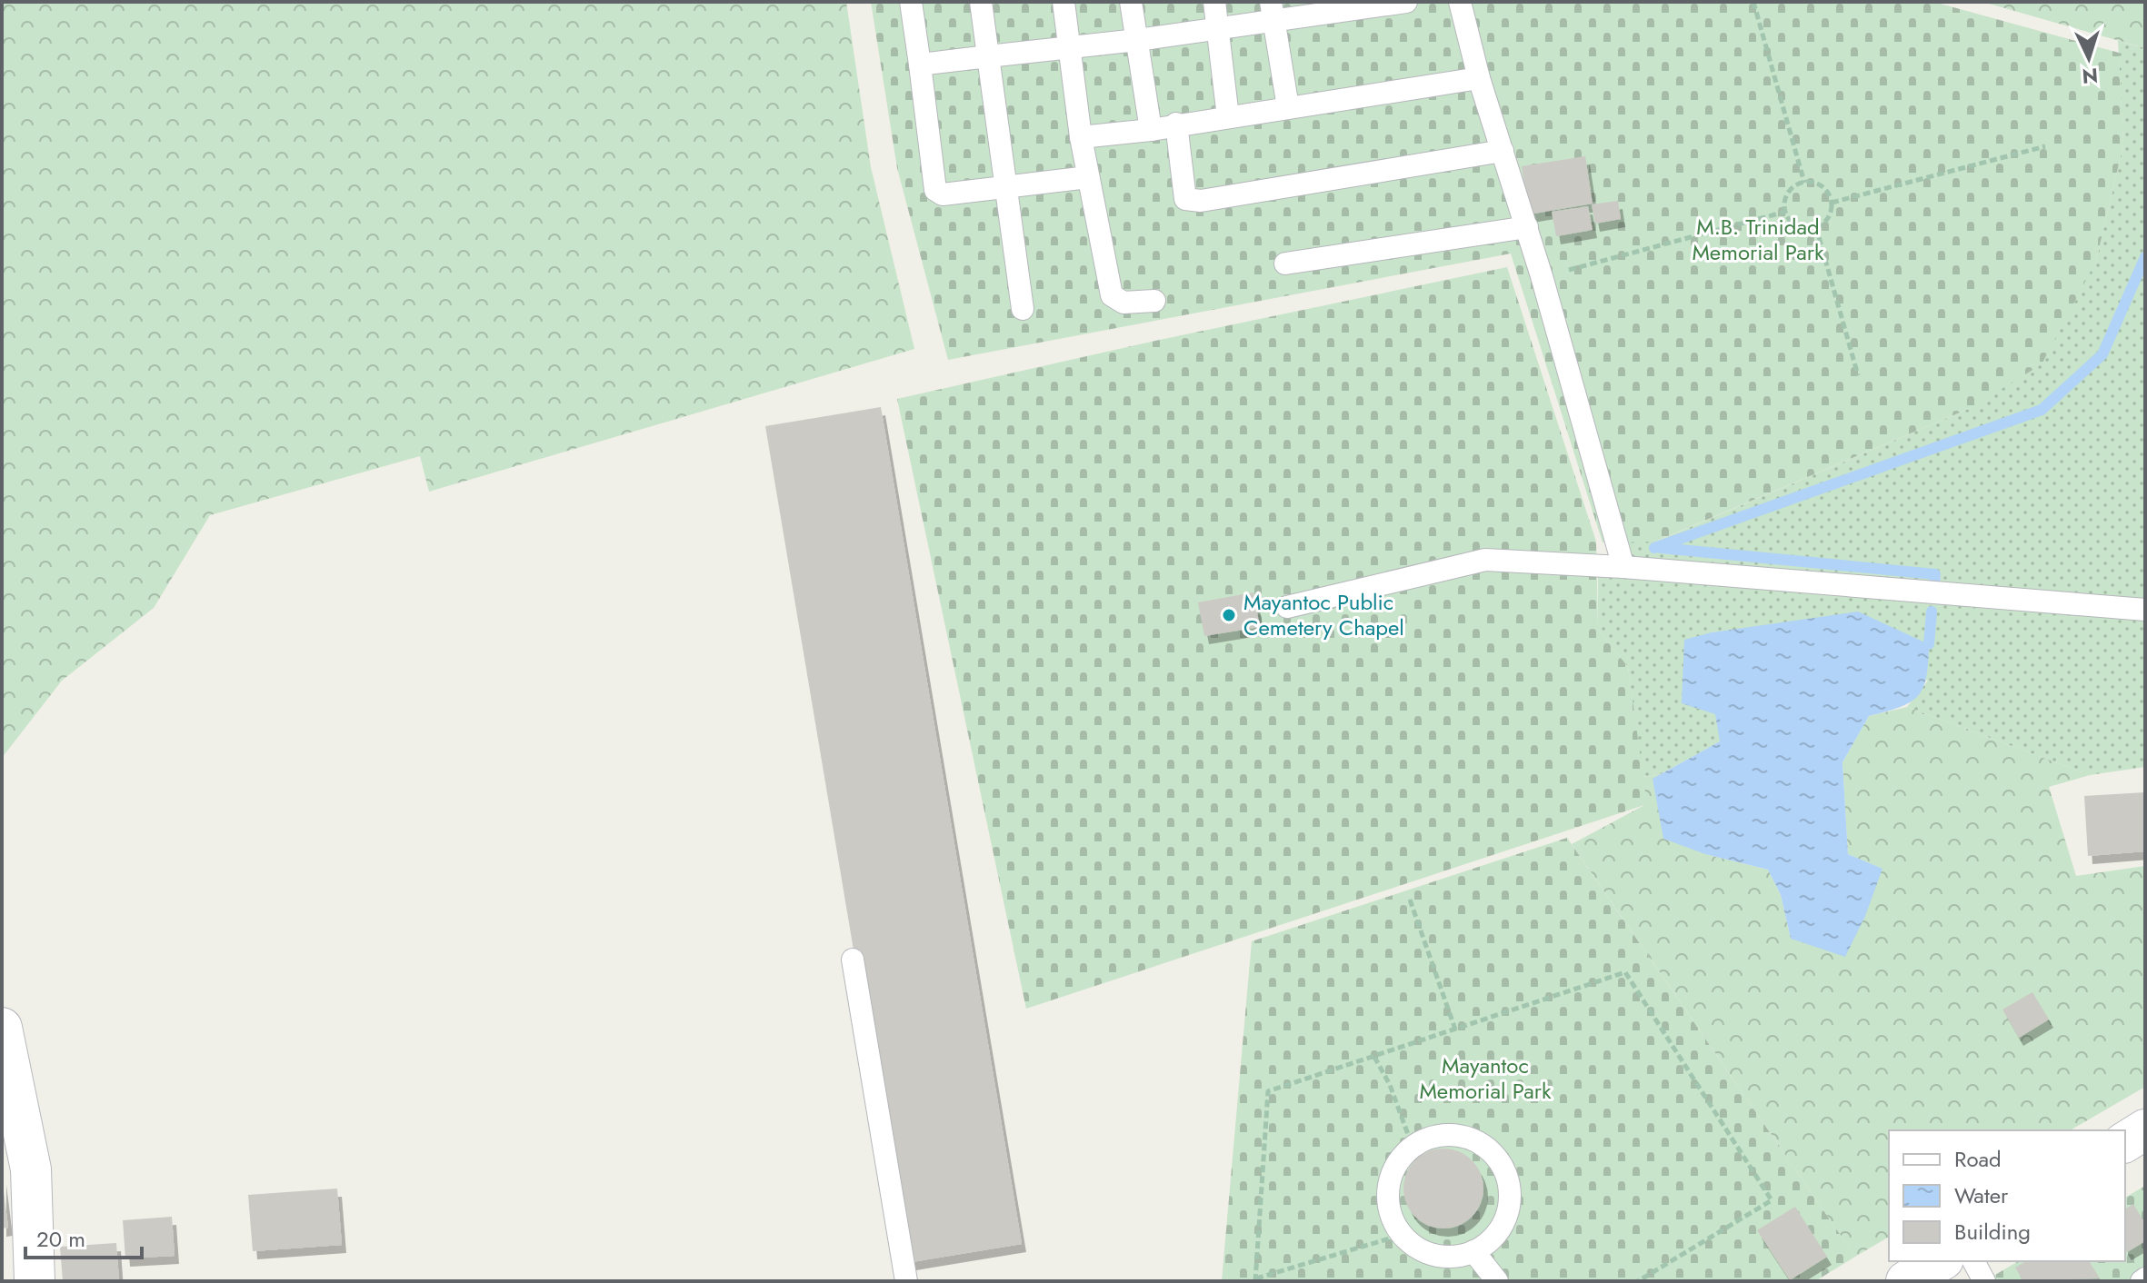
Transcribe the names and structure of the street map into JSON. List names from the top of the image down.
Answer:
{
  "parks": ["M.B. Trinidad Memorial Park", "Mayantoc Memorial Park"],
  "places": ["Mayantoc Public Cemetery Chapel"],
  "legend": ["Road", "Water", "Building"],
  "scale_bar": "20 m",
  "north": "bottom"
}
